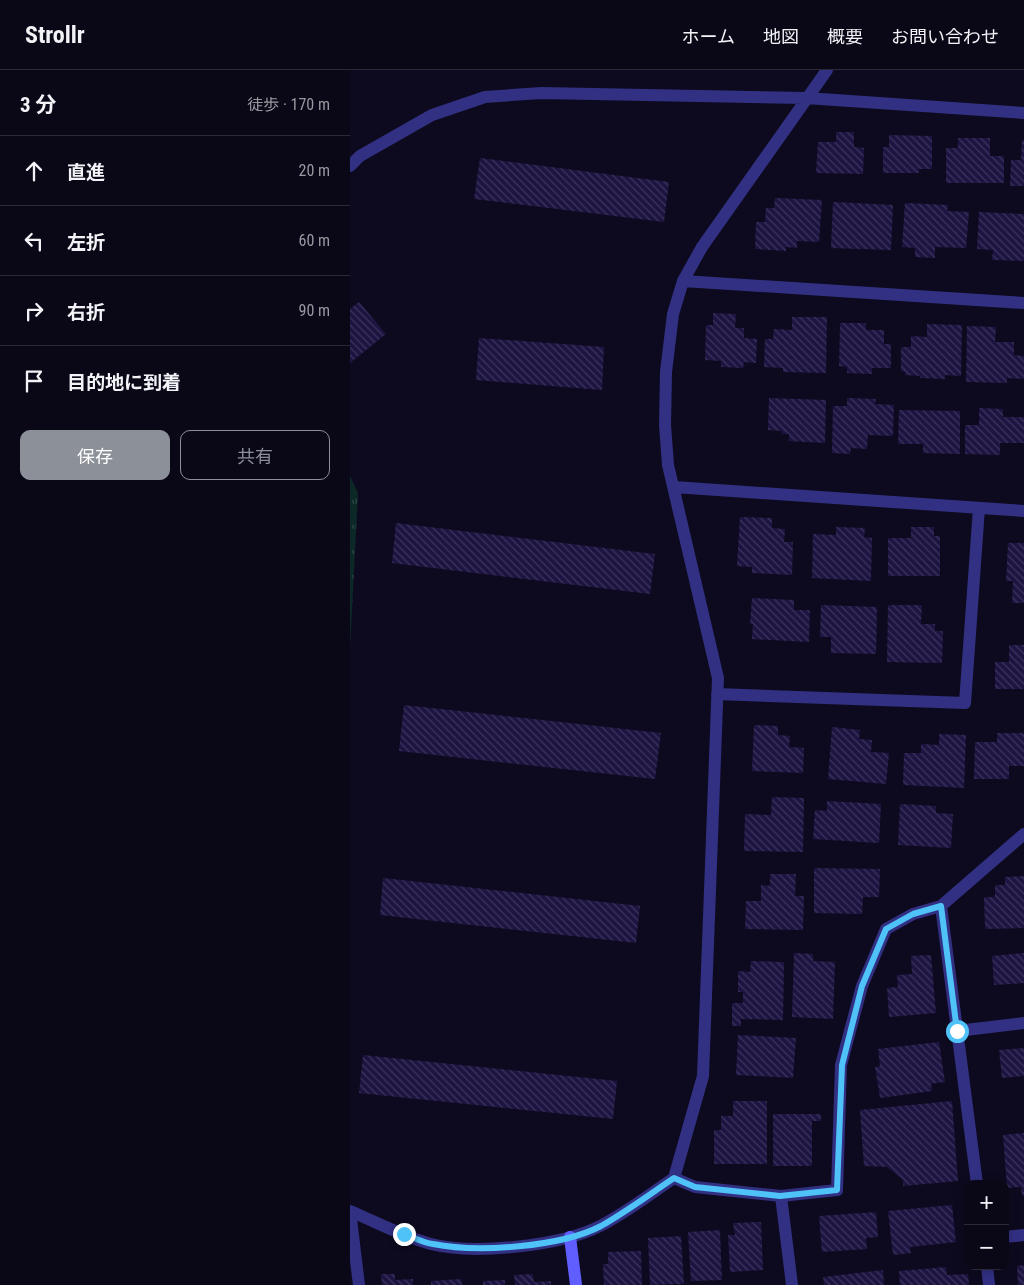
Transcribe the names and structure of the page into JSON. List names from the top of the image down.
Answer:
{
  "page": {
    "header": "Strollr",
    "nav": [
      "ホーム",
      "地図",
      "概要",
      "お問い合わせ"
    ],
    "heading": ["3 分", "徒歩 · 170 m"],
    "list": [
      ["直進", "20 m"],
      ["左折", "60 m"],
      ["右折", "90 m"],
      "目的地に到着"
    ],
    "buttons": ["保存", "共有"],
    "map_buttons": ["+", "−"]
  }
}
